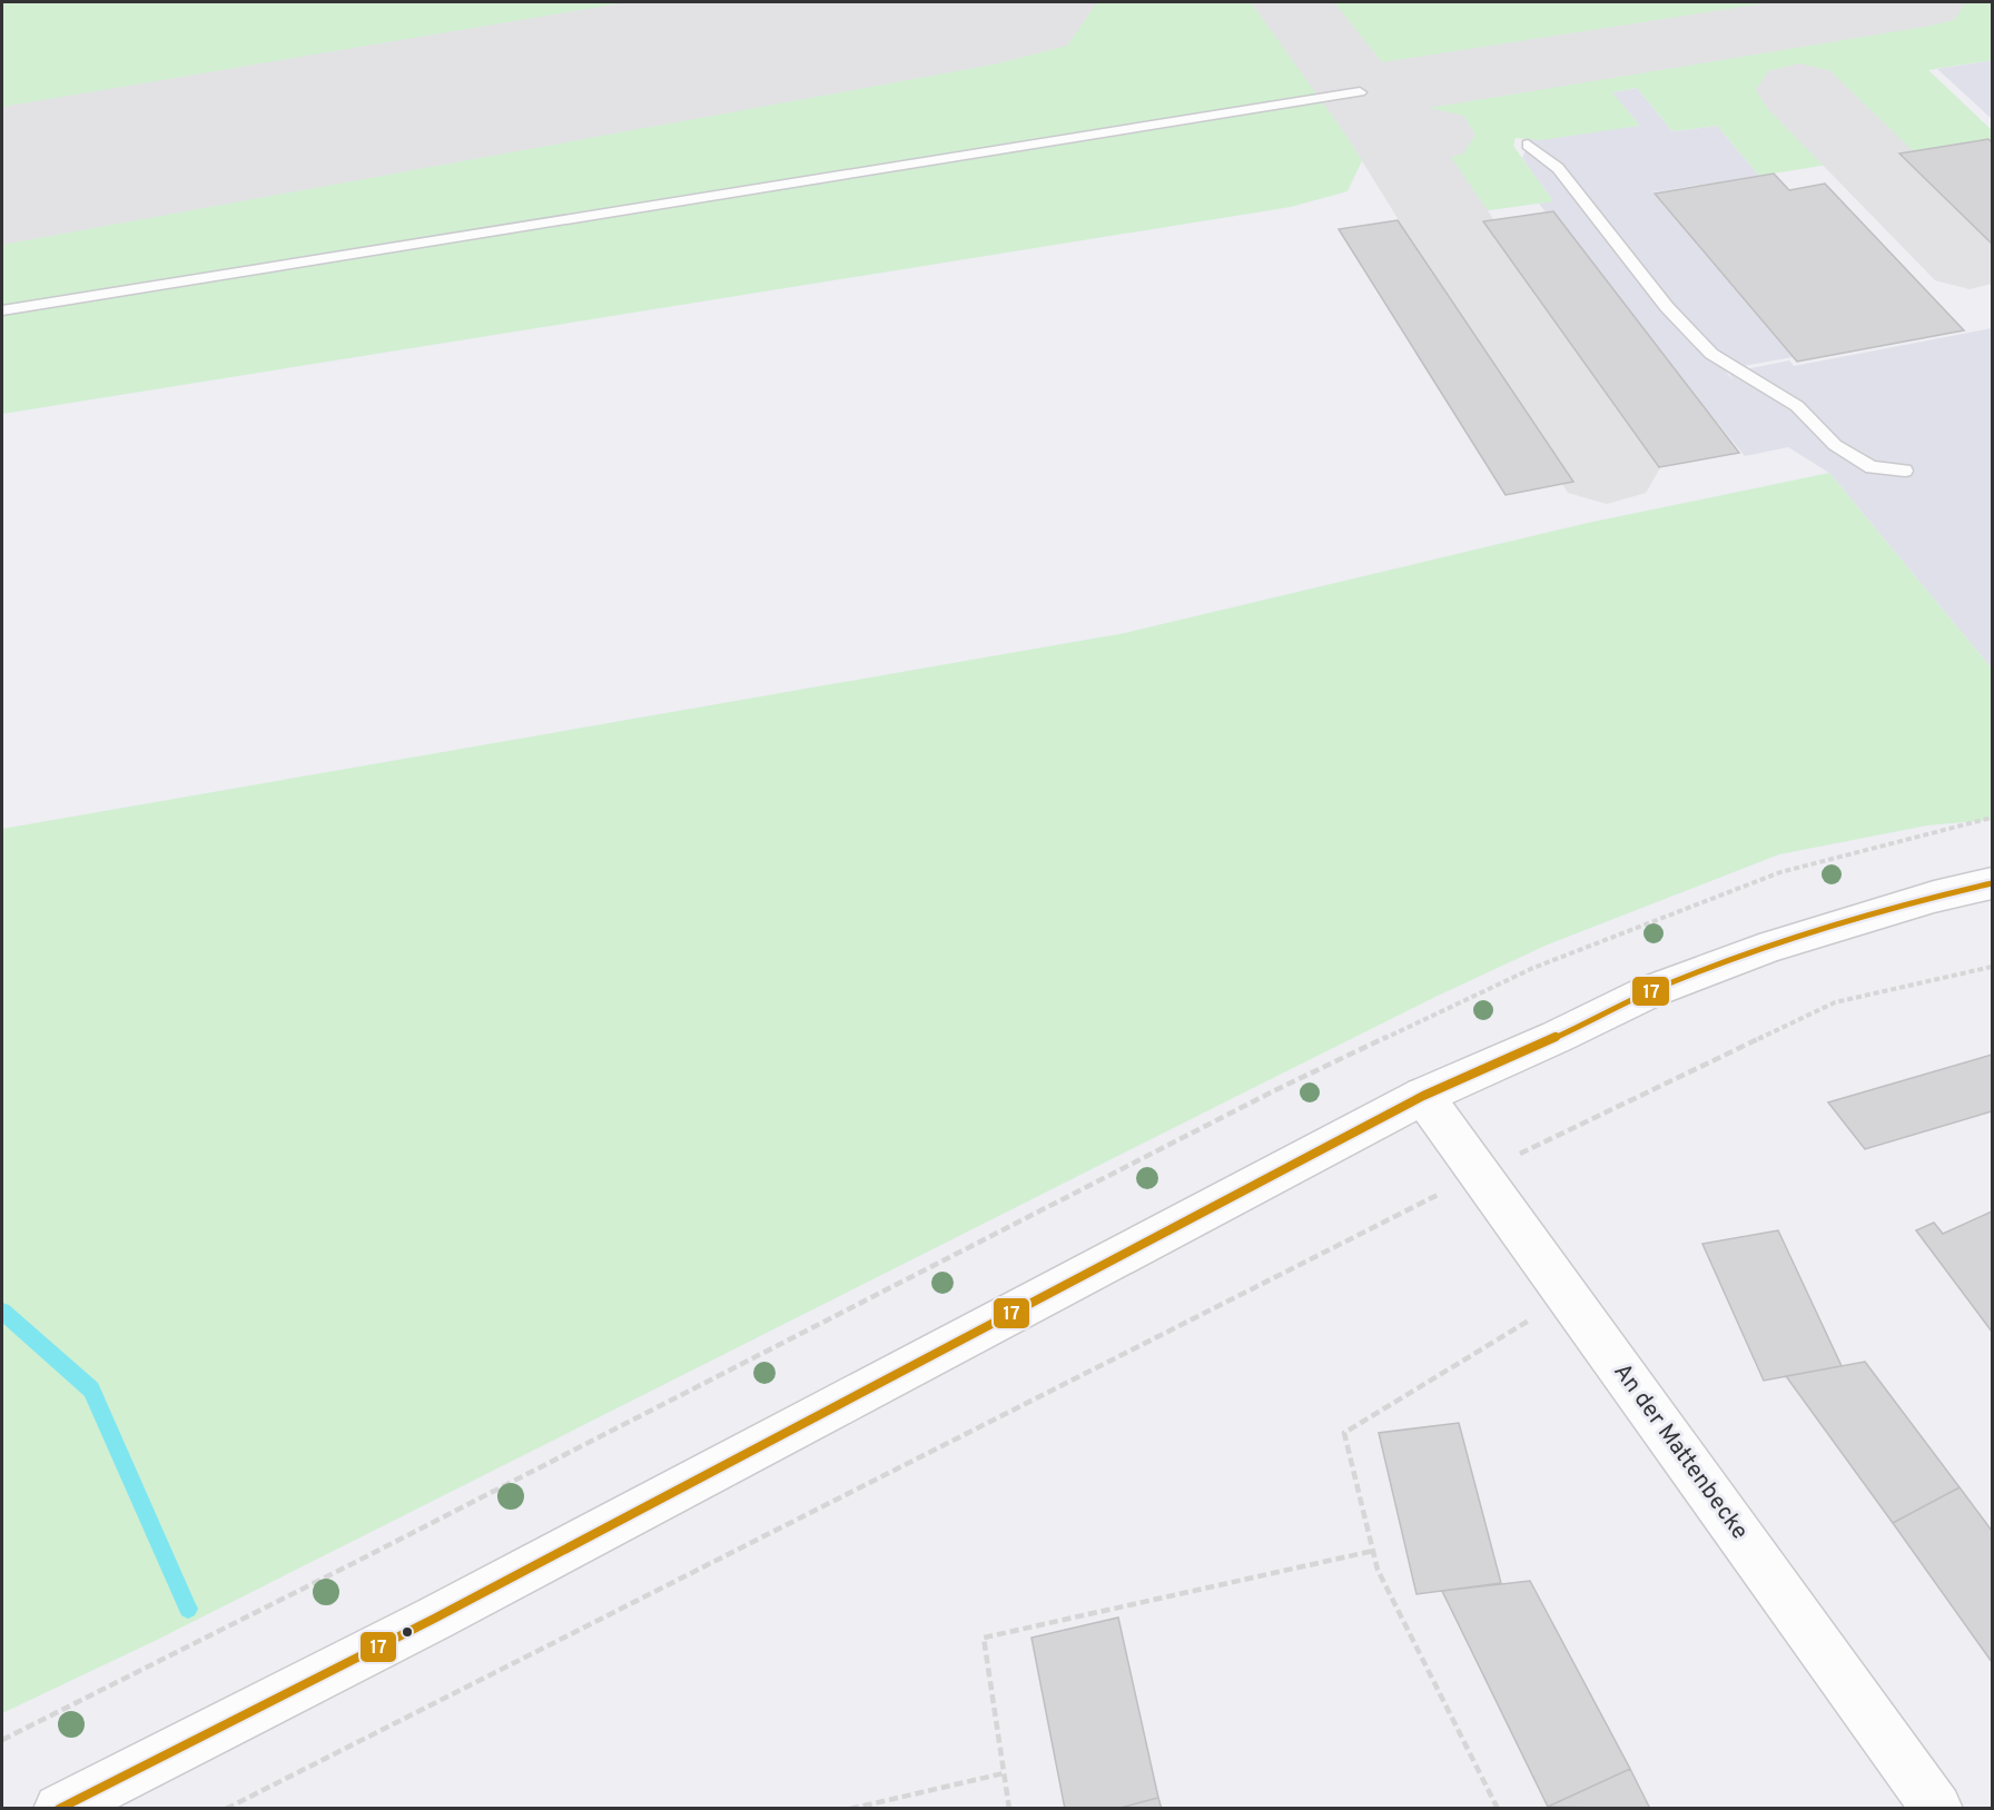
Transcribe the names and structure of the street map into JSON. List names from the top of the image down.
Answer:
{
  "streets": {
    "main road": ["An der Mattenbecke"]
  },
  "lines": ["transit line 17"]
}
